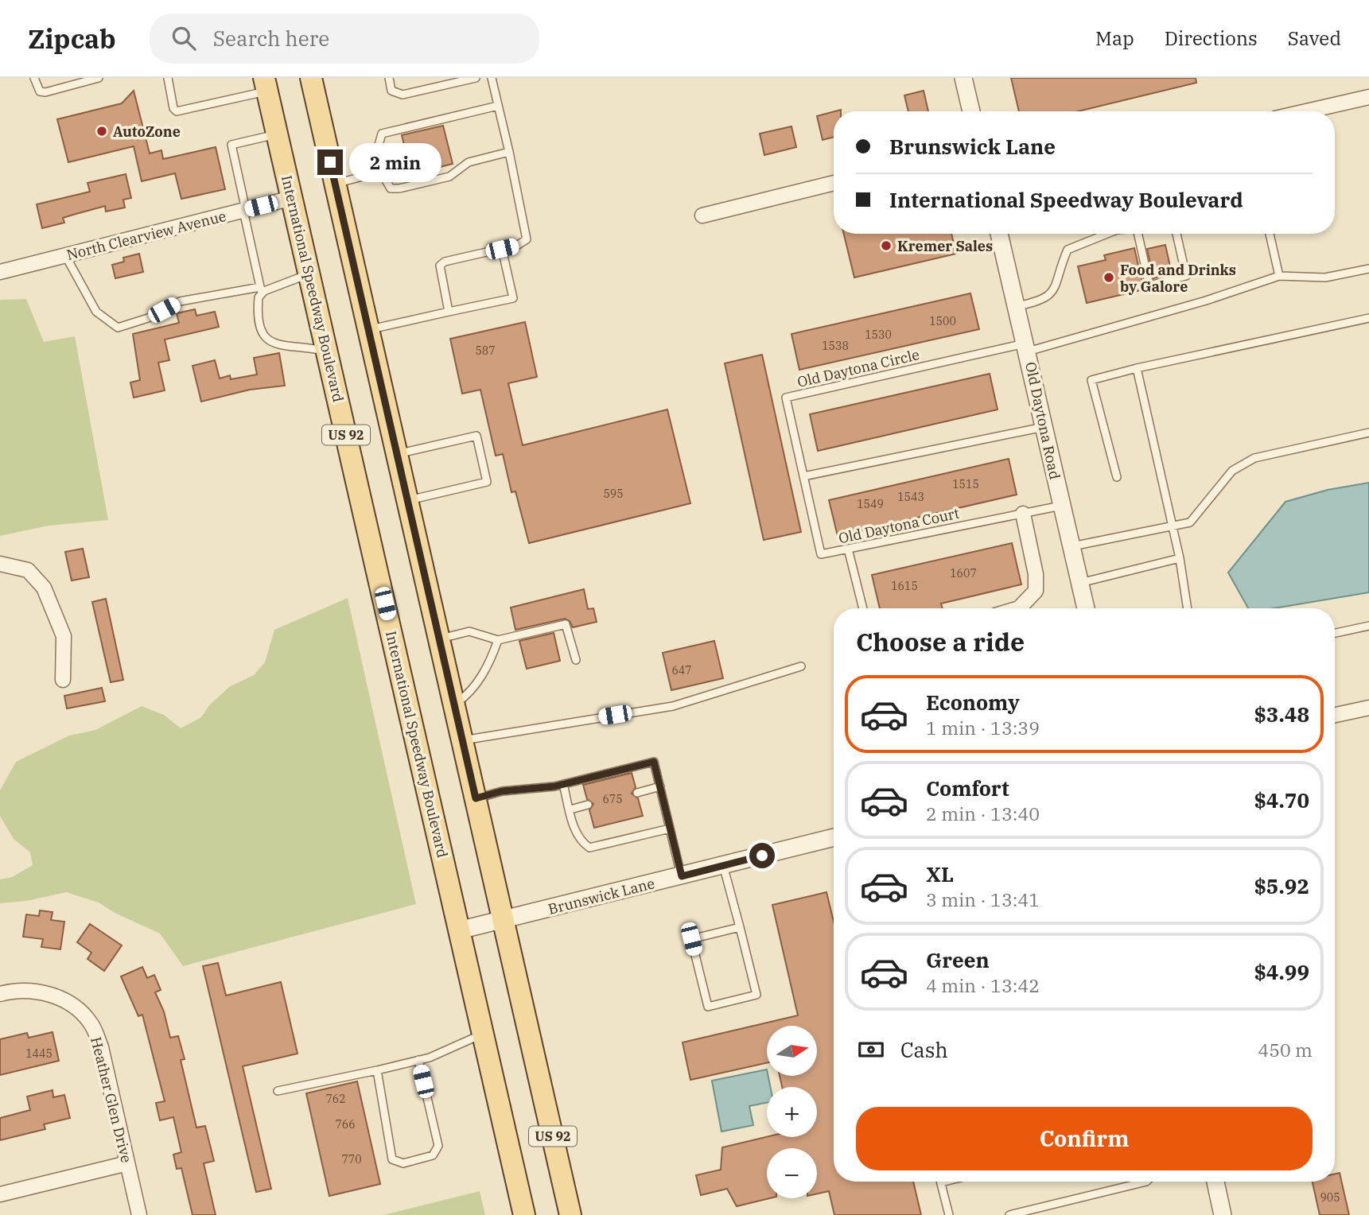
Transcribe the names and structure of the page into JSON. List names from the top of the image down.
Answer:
{
  "streets": {
    "main road": ["International Speedway Boulevard", "US 92"],
    "street": [
      "North Clearview Avenue",
      "Old Daytona Road",
      "Brunswick Lane",
      "Heather Glen Drive"
    ],
    "lane": ["Old Daytona Circle", "Old Daytona Court"]
  },
  "crossings": [
    ["North Clearview Avenue", "International Speedway Boulevard"],
    ["International Speedway Boulevard", "Brunswick Lane"],
    ["Old Daytona Circle", "Old Daytona Road"],
    ["Old Daytona Circle", "Old Daytona Court"],
    ["Old Daytona Road", "Old Daytona Court"],
    ["US 92", "Brunswick Lane"]
  ],
  "places": ["AutoZone", "Kremer Sales", "Food and Drinks by Galore"],
  "house_numbers": [
    "1500",
    "1530",
    "1538",
    "587",
    "1515",
    "595",
    "1543",
    "1549",
    "1607",
    "1615",
    "647",
    "675",
    "1445",
    "762",
    "766",
    "770",
    "905"
  ],
  "north": "right",
  "page": {
    "header": "Zipcab",
    "search": "Search here",
    "nav": ["Map", "Directions", "Saved"],
    "banner": ["Brunswick Lane", "International Speedway Boulevard"],
    "bubble": "2 min",
    "heading": "Choose a ride",
    "list": [
      {
        "name": "Economy",
        "note": "1 min · 13:39",
        "value": "$3.48"
      },
      {
        "name": "Comfort",
        "note": "2 min · 13:40",
        "value": "$4.70"
      },
      {
        "name": "XL",
        "note": "3 min · 13:41",
        "value": "$5.92"
      },
      {
        "name": "Green",
        "note": "4 min · 13:42",
        "value": "$4.99"
      }
    ],
    "pay": ["Cash", "450 m"],
    "map_buttons": ["+", "−"],
    "buttons": "Confirm"
  }
}
